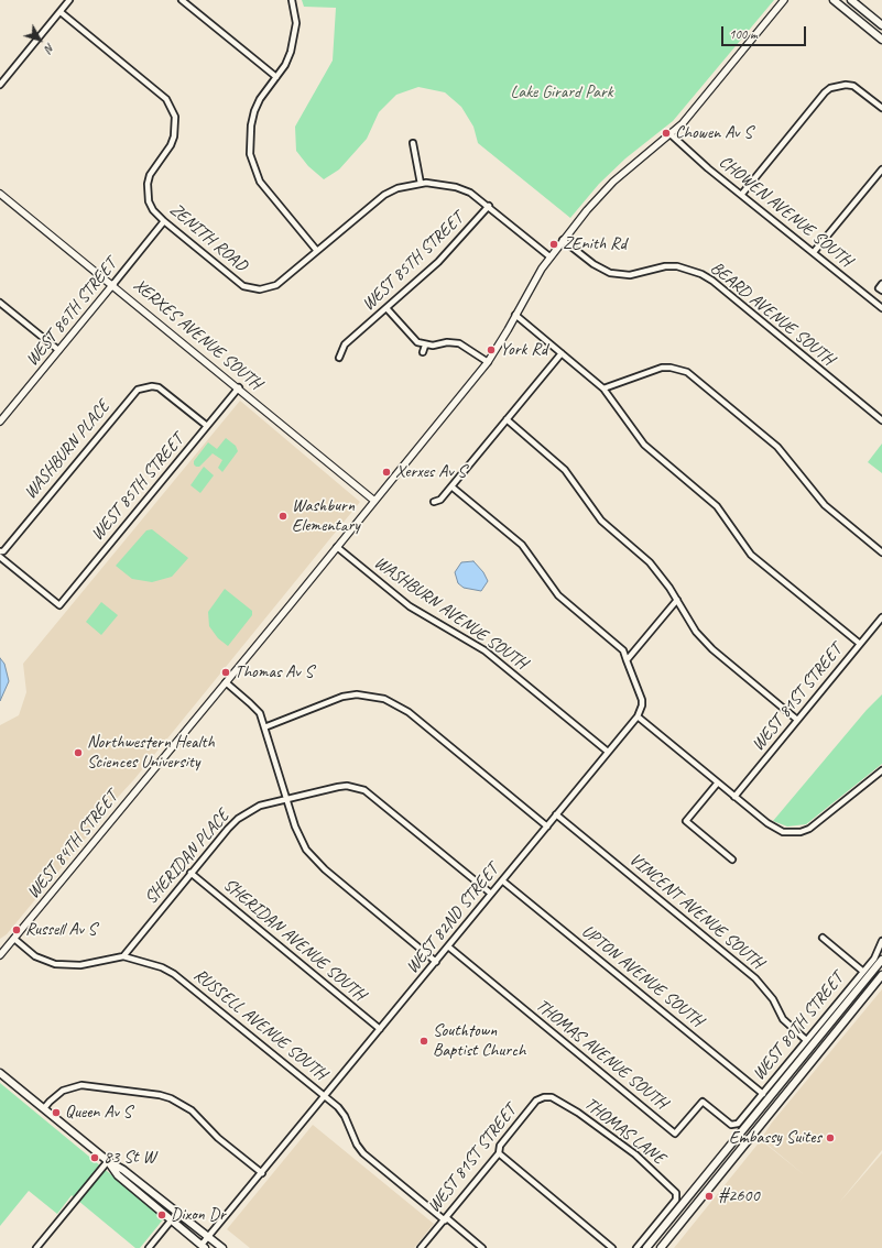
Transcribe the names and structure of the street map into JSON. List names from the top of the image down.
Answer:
{
  "streets": {
    "street": [
      "CHOWEN AVENUE SOUTH",
      "ZENITH ROAD",
      "WEST 85TH STREET",
      "WEST 86TH STREET",
      "BEARD AVENUE SOUTH",
      "XERXES AVENUE SOUTH",
      "WASHBURN PLACE",
      "WASHBURN AVENUE SOUTH",
      "WEST 81ST STREET",
      "WEST 84TH STREET",
      "SHERIDAN PLACE",
      "VINCENT AVENUE SOUTH",
      "WEST 82ND STREET",
      "SHERIDAN AVENUE SOUTH",
      "UPTON AVENUE SOUTH",
      "RUSSELL AVENUE SOUTH",
      "WEST 80TH STREET",
      "THOMAS AVENUE SOUTH",
      "THOMAS LANE"
    ]
  },
  "crossings": [
    ["CHOWEN AVENUE SOUTH", "WEST 84TH STREET"],
    ["ZENITH ROAD", "WEST 85TH STREET"],
    ["ZENITH ROAD", "WEST 86TH STREET"],
    ["ZENITH ROAD", "WEST 84TH STREET"],
    ["WEST 85TH STREET", "XERXES AVENUE SOUTH"],
    ["WEST 85TH STREET", "WASHBURN PLACE"],
    ["WEST 86TH STREET", "XERXES AVENUE SOUTH"],
    ["BEARD AVENUE SOUTH", "WEST 84TH STREET"],
    ["XERXES AVENUE SOUTH", "WEST 84TH STREET"],
    ["WASHBURN AVENUE SOUTH", "WEST 84TH STREET"],
    ["WASHBURN AVENUE SOUTH", "WEST 82ND STREET"],
    ["WEST 81ST STREET", "RUSSELL AVENUE SOUTH"],
    ["WEST 81ST STREET", "THOMAS LANE"],
    ["WEST 84TH STREET", "RUSSELL AVENUE SOUTH"],
    ["SHERIDAN PLACE", "SHERIDAN AVENUE SOUTH"],
    ["SHERIDAN PLACE", "RUSSELL AVENUE SOUTH"],
    ["VINCENT AVENUE SOUTH", "WEST 82ND STREET"],
    ["VINCENT AVENUE SOUTH", "WEST 80TH STREET"],
    ["WEST 82ND STREET", "SHERIDAN AVENUE SOUTH"],
    ["WEST 82ND STREET", "UPTON AVENUE SOUTH"],
    ["WEST 82ND STREET", "RUSSELL AVENUE SOUTH"],
    ["WEST 82ND STREET", "THOMAS AVENUE SOUTH"],
    ["UPTON AVENUE SOUTH", "WEST 80TH STREET"],
    ["WEST 80TH STREET", "THOMAS AVENUE SOUTH"]
  ],
  "parks": ["Lake Girard Park"],
  "places": [
    "Chowen Av S",
    "ZEnith Rd",
    "York Rd",
    "Xerxes Av S",
    "Washburn Elementary",
    "Thomas Av S",
    "Northwestern Health Sciences University",
    "Russell Av S",
    "Southtown Baptist Church",
    "Queen Av S",
    "Embassy Suites",
    "83 St W",
    "#2600",
    "Dixon Dr"
  ],
  "scale_bar": "100 m",
  "north": "bottom right"
}
